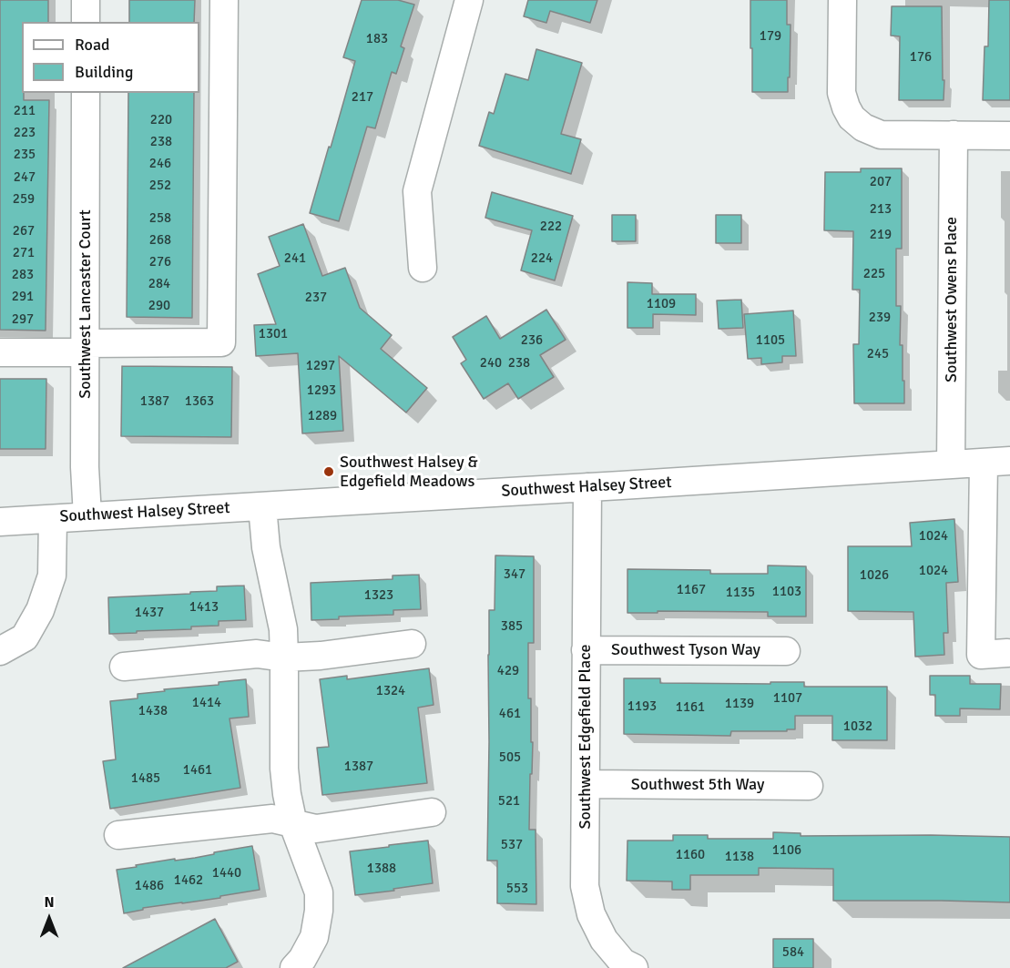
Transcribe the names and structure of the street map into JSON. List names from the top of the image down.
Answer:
{
  "streets": {
    "street": [
      "Southwest Owens Place",
      "Southwest Lancaster Court",
      "Southwest Halsey Street",
      "Southwest Tyson Way",
      "Southwest Edgefield Place",
      "Southwest 5th Way"
    ]
  },
  "crossings": [
    ["Southwest Owens Place", "Southwest Halsey Street"],
    ["Southwest Lancaster Court", "Southwest Halsey Street"],
    ["Southwest Halsey Street", "Southwest Edgefield Place"],
    ["Southwest Tyson Way", "Southwest Edgefield Place"],
    ["Southwest Edgefield Place", "Southwest 5th Way"]
  ],
  "places": ["Southwest Halsey & Edgefield Meadows"],
  "house_numbers": [
    "179",
    "183",
    "176",
    "217",
    "211",
    "220",
    "223",
    "238",
    "235",
    "246",
    "247",
    "207",
    "252",
    "259",
    "213",
    "258",
    "222",
    "267",
    "219",
    "268",
    "271",
    "241",
    "224",
    "276",
    "225",
    "283",
    "284",
    "291",
    "237",
    "1109",
    "290",
    "239",
    "297",
    "1301",
    "236",
    "1105",
    "245",
    "240",
    "238",
    "1297",
    "1293",
    "1387",
    "1363",
    "1289",
    "1024",
    "1024",
    "347",
    "1026",
    "1167",
    "1103",
    "1135",
    "1323",
    "1413",
    "1437",
    "385",
    "429",
    "1324",
    "1107",
    "1414",
    "1139",
    "1193",
    "1161",
    "1438",
    "461",
    "1032",
    "505",
    "1387",
    "1461",
    "1485",
    "521",
    "537",
    "1106",
    "1160",
    "1138",
    "1388",
    "1440",
    "1462",
    "1486",
    "553",
    "584"
  ],
  "legend": ["Road", "Building"],
  "north": "top"
}
